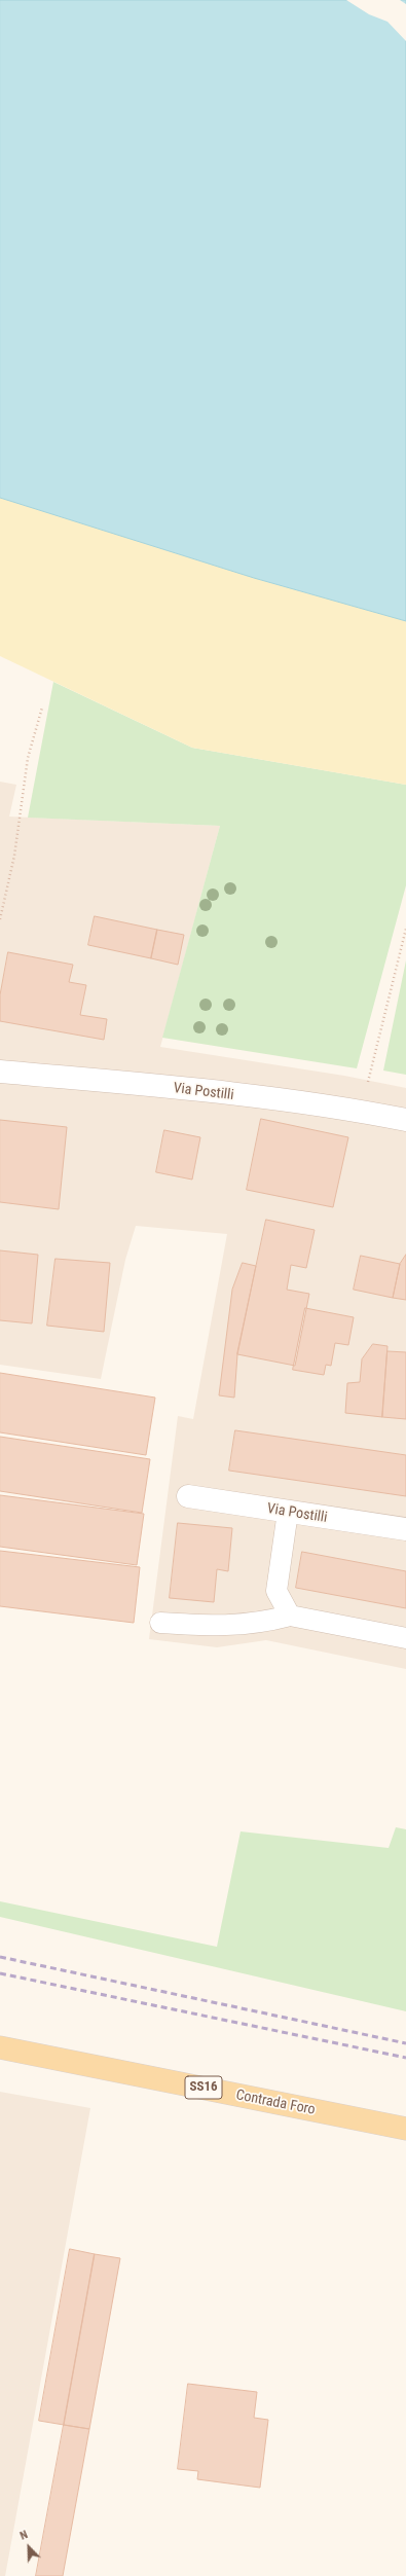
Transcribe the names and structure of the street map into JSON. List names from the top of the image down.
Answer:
{
  "streets": {
    "main road": ["SS16", "Contrada Foro"],
    "street": ["Via Postilli"]
  },
  "north": "top left"
}
